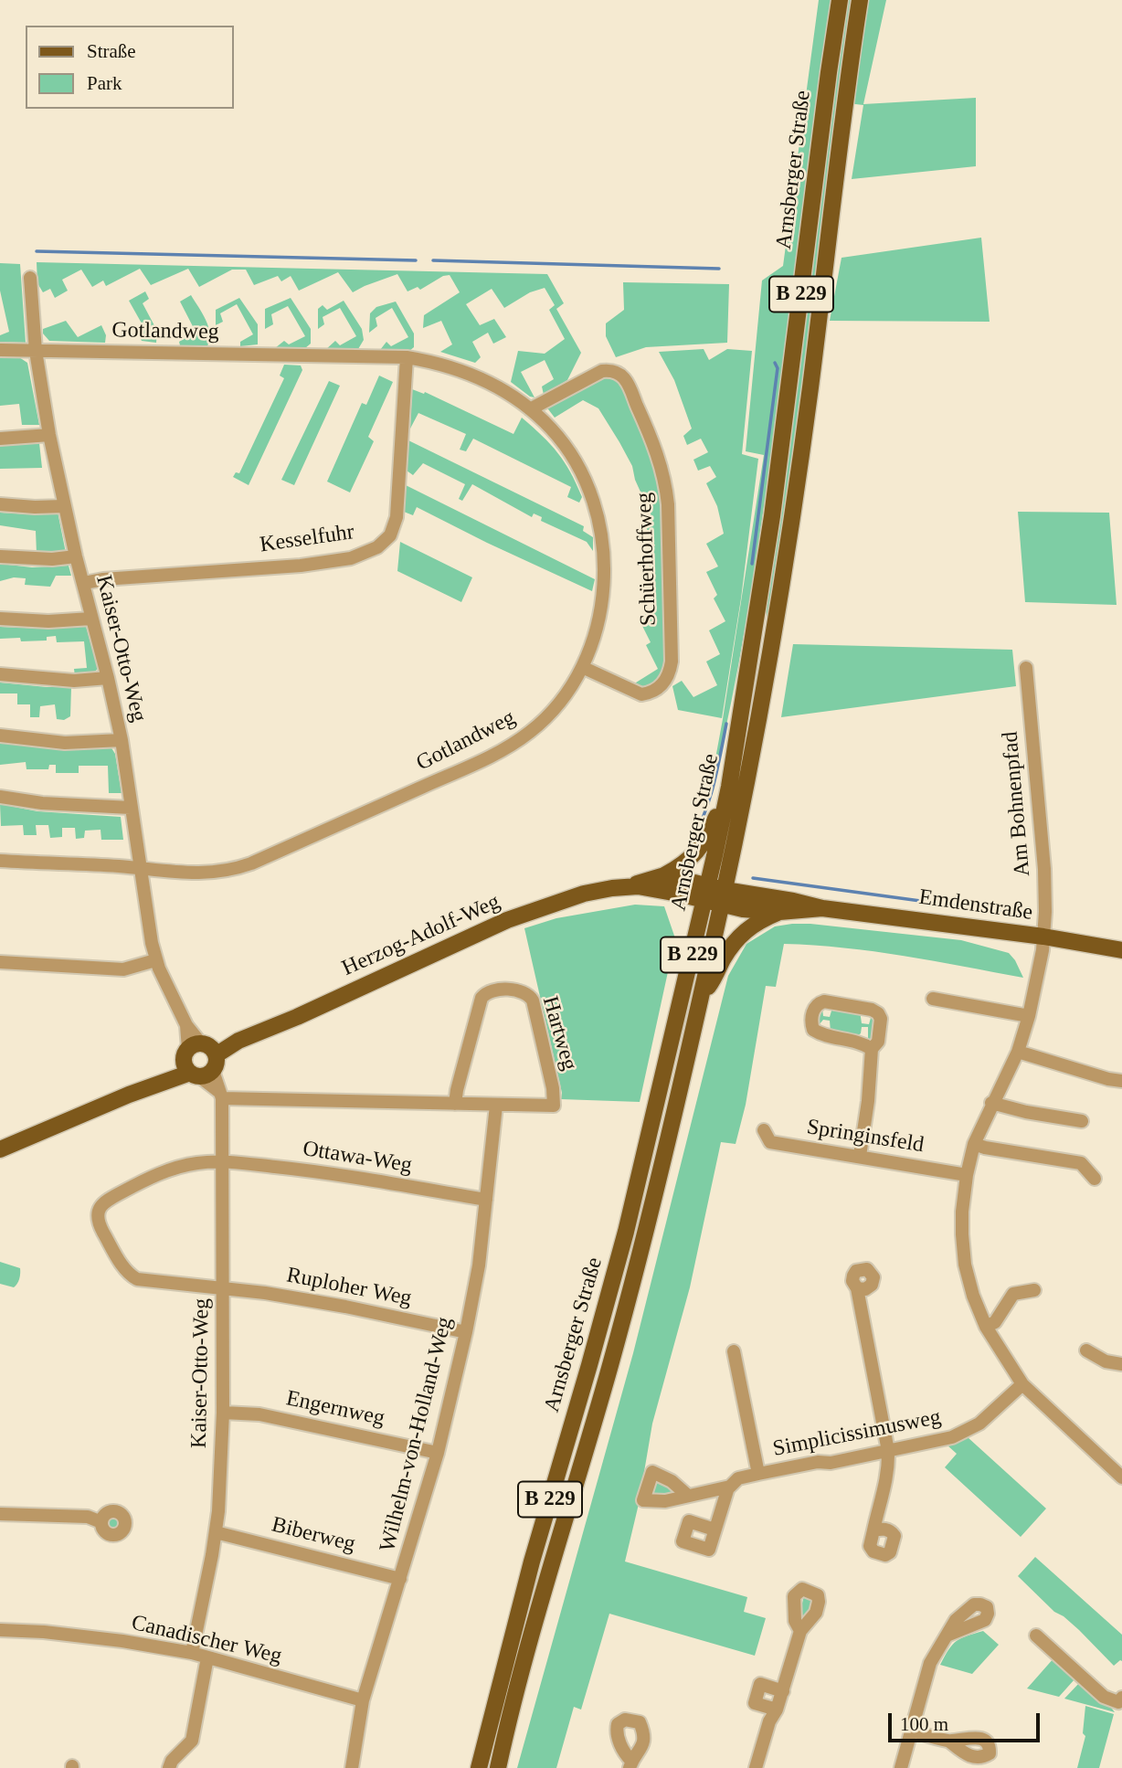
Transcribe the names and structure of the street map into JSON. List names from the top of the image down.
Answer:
{
  "streets": {
    "main road": [
      "Arnsberger Straße",
      "B 229",
      "Emdenstraße",
      "Herzog-Adolf-Weg"
    ],
    "street": [
      "Gotlandweg",
      "Kesselfuhr",
      "Schüerhoffweg",
      "Kaiser-Otto-Weg",
      "Am Bohnenpfad",
      "Hartweg",
      "Springinsfeld",
      "Ottawa-Weg",
      "Ruploher Weg",
      "Engernweg",
      "Simplicissimusweg",
      "Wilhelm-von-Holland-Weg",
      "Biberweg",
      "Canadischer Weg"
    ]
  },
  "crossings": [
    ["Arnsberger Straße", "Emdenstraße"],
    ["Arnsberger Straße", "Herzog-Adolf-Weg"],
    ["Gotlandweg", "Kesselfuhr"],
    ["Gotlandweg", "Schüerhoffweg"],
    ["Gotlandweg", "Kaiser-Otto-Weg"],
    ["Kesselfuhr", "Kaiser-Otto-Weg"],
    ["Kaiser-Otto-Weg", "Herzog-Adolf-Weg"],
    ["Kaiser-Otto-Weg", "Hartweg"],
    ["Kaiser-Otto-Weg", "Ottawa-Weg"],
    ["Kaiser-Otto-Weg", "Ruploher Weg"],
    ["Kaiser-Otto-Weg", "Engernweg"],
    ["Kaiser-Otto-Weg", "Biberweg"],
    ["Kaiser-Otto-Weg", "Canadischer Weg"],
    ["Am Bohnenpfad", "Emdenstraße"],
    ["Am Bohnenpfad", "Springinsfeld"],
    ["Am Bohnenpfad", "Simplicissimusweg"],
    ["Emdenstraße", "Herzog-Adolf-Weg"],
    ["Hartweg", "Wilhelm-von-Holland-Weg"],
    ["Ottawa-Weg", "Ruploher Weg"],
    ["Ottawa-Weg", "Wilhelm-von-Holland-Weg"],
    ["Ruploher Weg", "Wilhelm-von-Holland-Weg"],
    ["Engernweg", "Wilhelm-von-Holland-Weg"],
    ["Wilhelm-von-Holland-Weg", "Biberweg"],
    ["Wilhelm-von-Holland-Weg", "Canadischer Weg"]
  ],
  "legend": ["Straße", "Park"],
  "scale_bar": "100 m"
}
